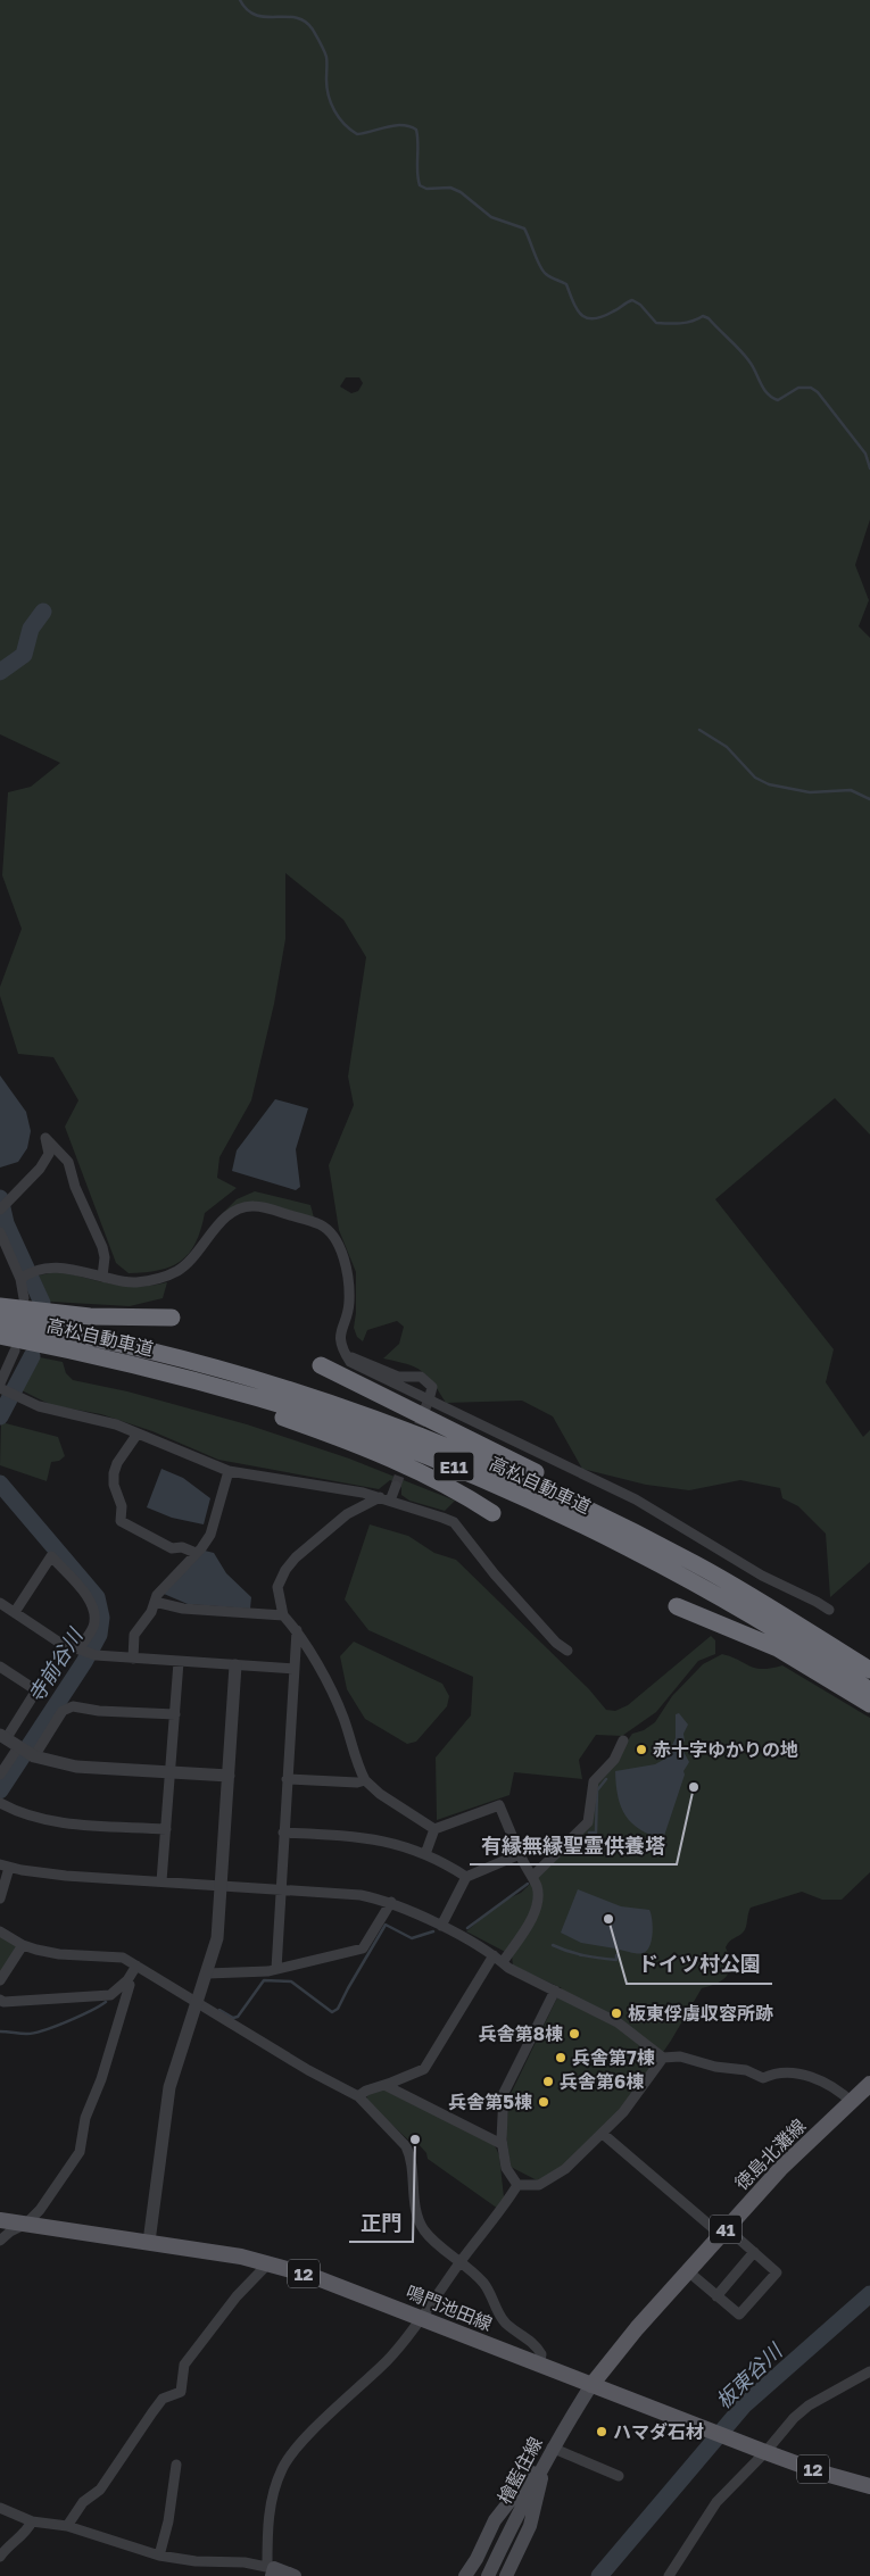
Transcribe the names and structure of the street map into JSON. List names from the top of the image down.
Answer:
{
  "streets": {
    "highway": ["高松自動車道", "E11"],
    "main road": [
      "徳島北灘線",
      "41",
      "12",
      "鳴門池田線",
      "檜藍住線"
    ]
  },
  "crossings": [
    ["徳島北灘線", "鳴門池田線"],
    ["徳島北灘線", "檜藍住線"],
    ["鳴門池田線", "檜藍住線"]
  ],
  "water": ["寺前谷川", "板東谷川"],
  "places": [
    "赤十字ゆかりの地",
    "有縁無縁聖霊供養塔",
    "ドイツ村公園",
    "板東俘虜収容所跡",
    "兵舎第8棟",
    "兵舎第7棟",
    "兵舎第6棟",
    "兵舎第5棟",
    "正門",
    "ハマダ石材"
  ]
}
